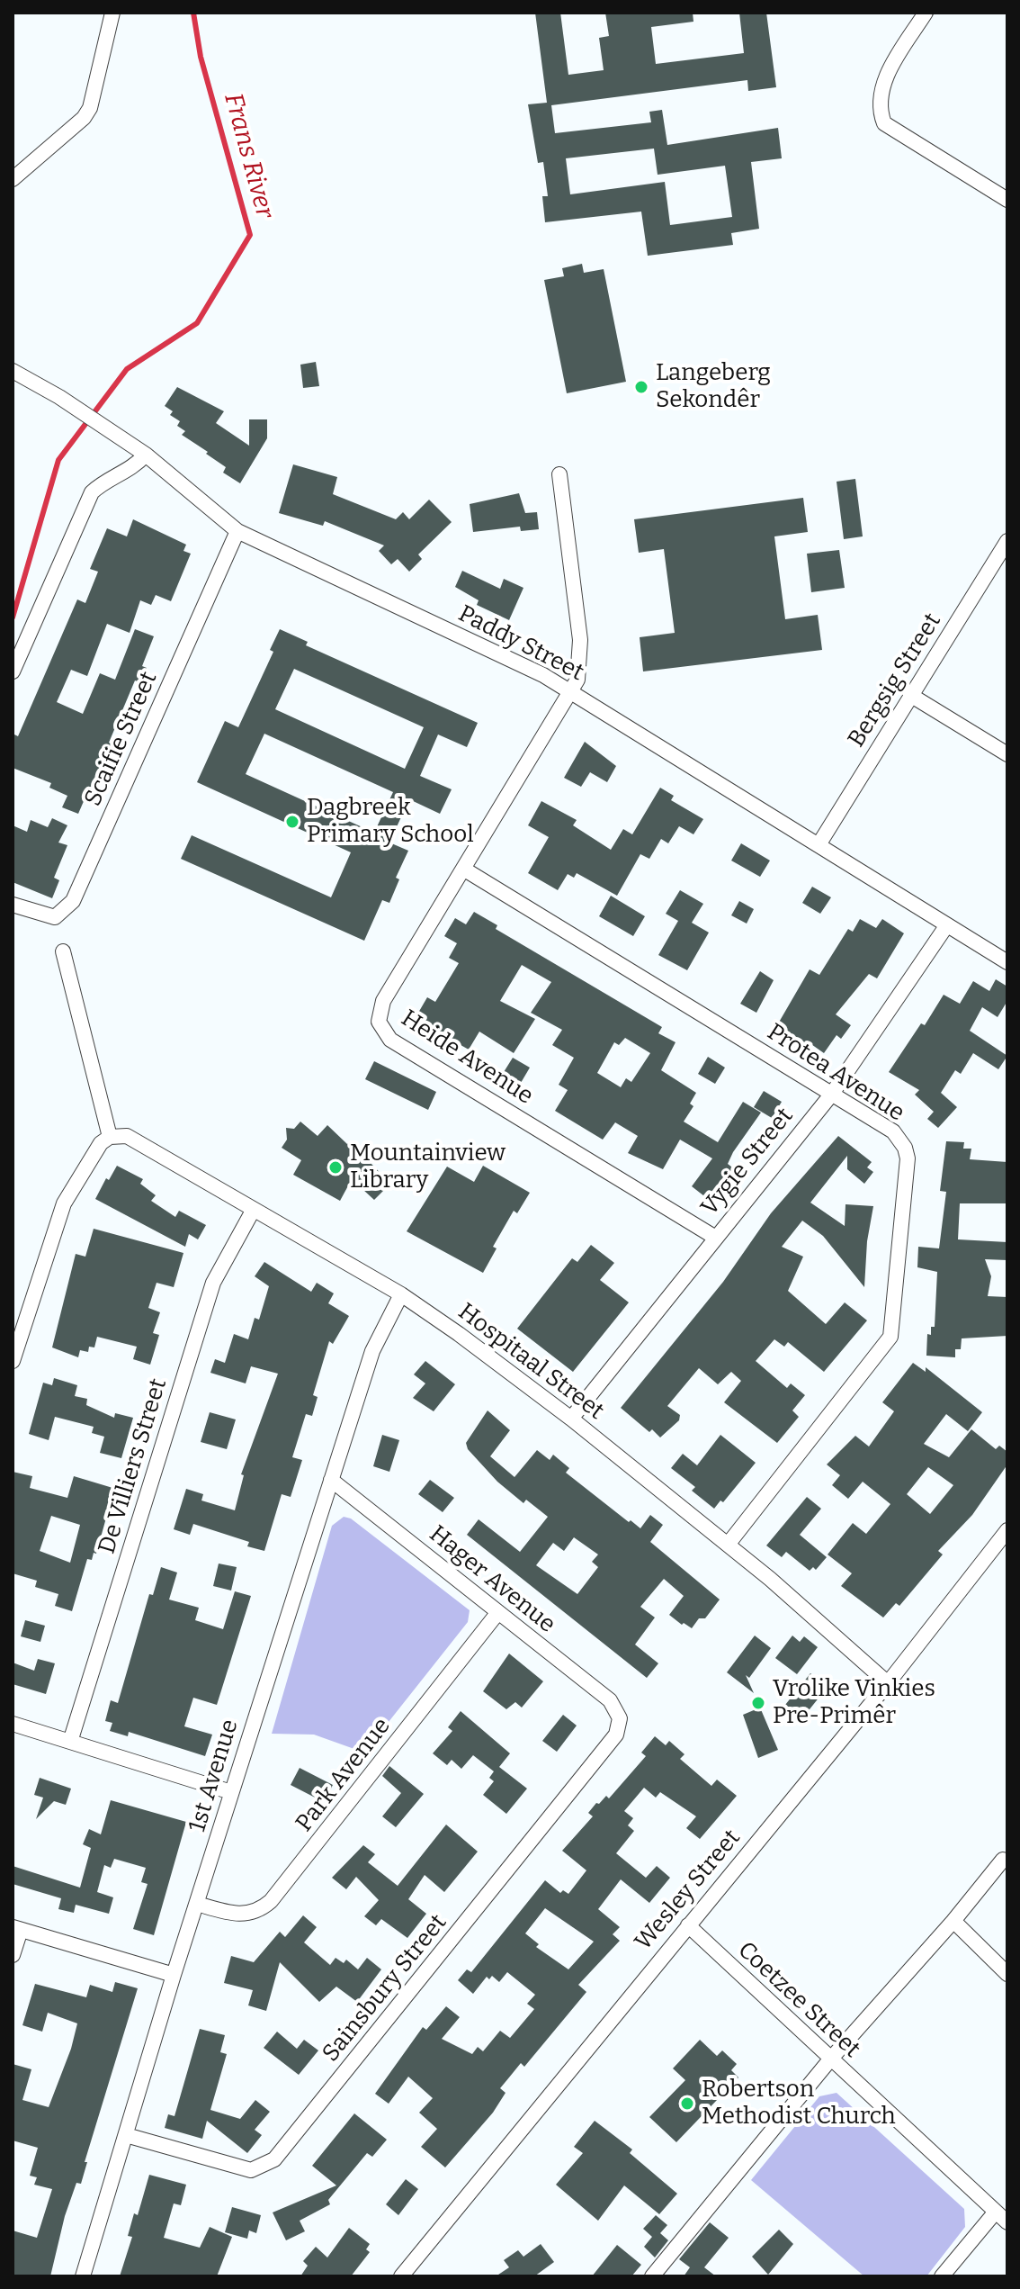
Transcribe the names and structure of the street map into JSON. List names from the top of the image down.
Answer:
{
  "streets": {
    "street": [
      "Paddy Street",
      "Bergsig Street",
      "Scaifie Street",
      "Heide Avenue",
      "Protea Avenue",
      "Vygie Street",
      "Hospitaal Street",
      "De Villiers Street",
      "Hager Avenue",
      "Park Avenue",
      "1st Avenue",
      "Wesley Street",
      "Sainsbury Street",
      "Coetzee Street"
    ]
  },
  "crossings": [
    ["Paddy Street", "Bergsig Street"],
    ["Paddy Street", "Scaifie Street"],
    ["Paddy Street", "Heide Avenue"],
    ["Paddy Street", "Vygie Street"],
    ["Heide Avenue", "Protea Avenue"],
    ["Heide Avenue", "Vygie Street"],
    ["Protea Avenue", "Vygie Street"],
    ["Protea Avenue", "Hospitaal Street"],
    ["Vygie Street", "Hospitaal Street"],
    ["Hospitaal Street", "De Villiers Street"],
    ["Hospitaal Street", "1st Avenue"],
    ["Hospitaal Street", "Wesley Street"],
    ["Hager Avenue", "Park Avenue"],
    ["Hager Avenue", "1st Avenue"],
    ["Hager Avenue", "Sainsbury Street"],
    ["Park Avenue", "1st Avenue"],
    ["1st Avenue", "Sainsbury Street"],
    ["Wesley Street", "Coetzee Street"]
  ],
  "water": ["Frans River"],
  "places": [
    "Langeberg Sekondêr",
    "Dagbreek Primary School",
    "Mountainview Library",
    "Vrolike Vinkies Pre-Primêr",
    "Robertson Methodist Church"
  ]
}
